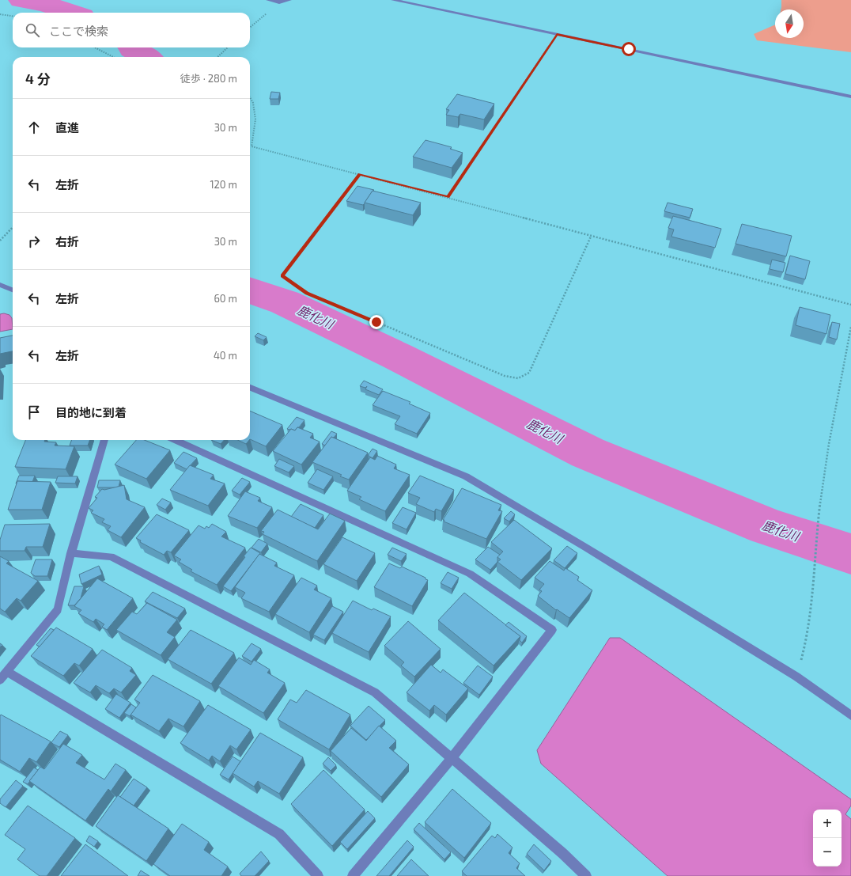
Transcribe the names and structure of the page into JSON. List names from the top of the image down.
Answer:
{
  "water": ["鹿化川"],
  "north": "bottom",
  "page": {
    "search": "ここで検索",
    "heading": ["4 分", "徒歩 · 280 m"],
    "list": [
      ["直進", "30 m"],
      ["左折", "120 m"],
      ["右折", "30 m"],
      ["左折", "60 m"],
      ["左折", "40 m"],
      "目的地に到着"
    ],
    "map_buttons": ["+", "−"]
  }
}
